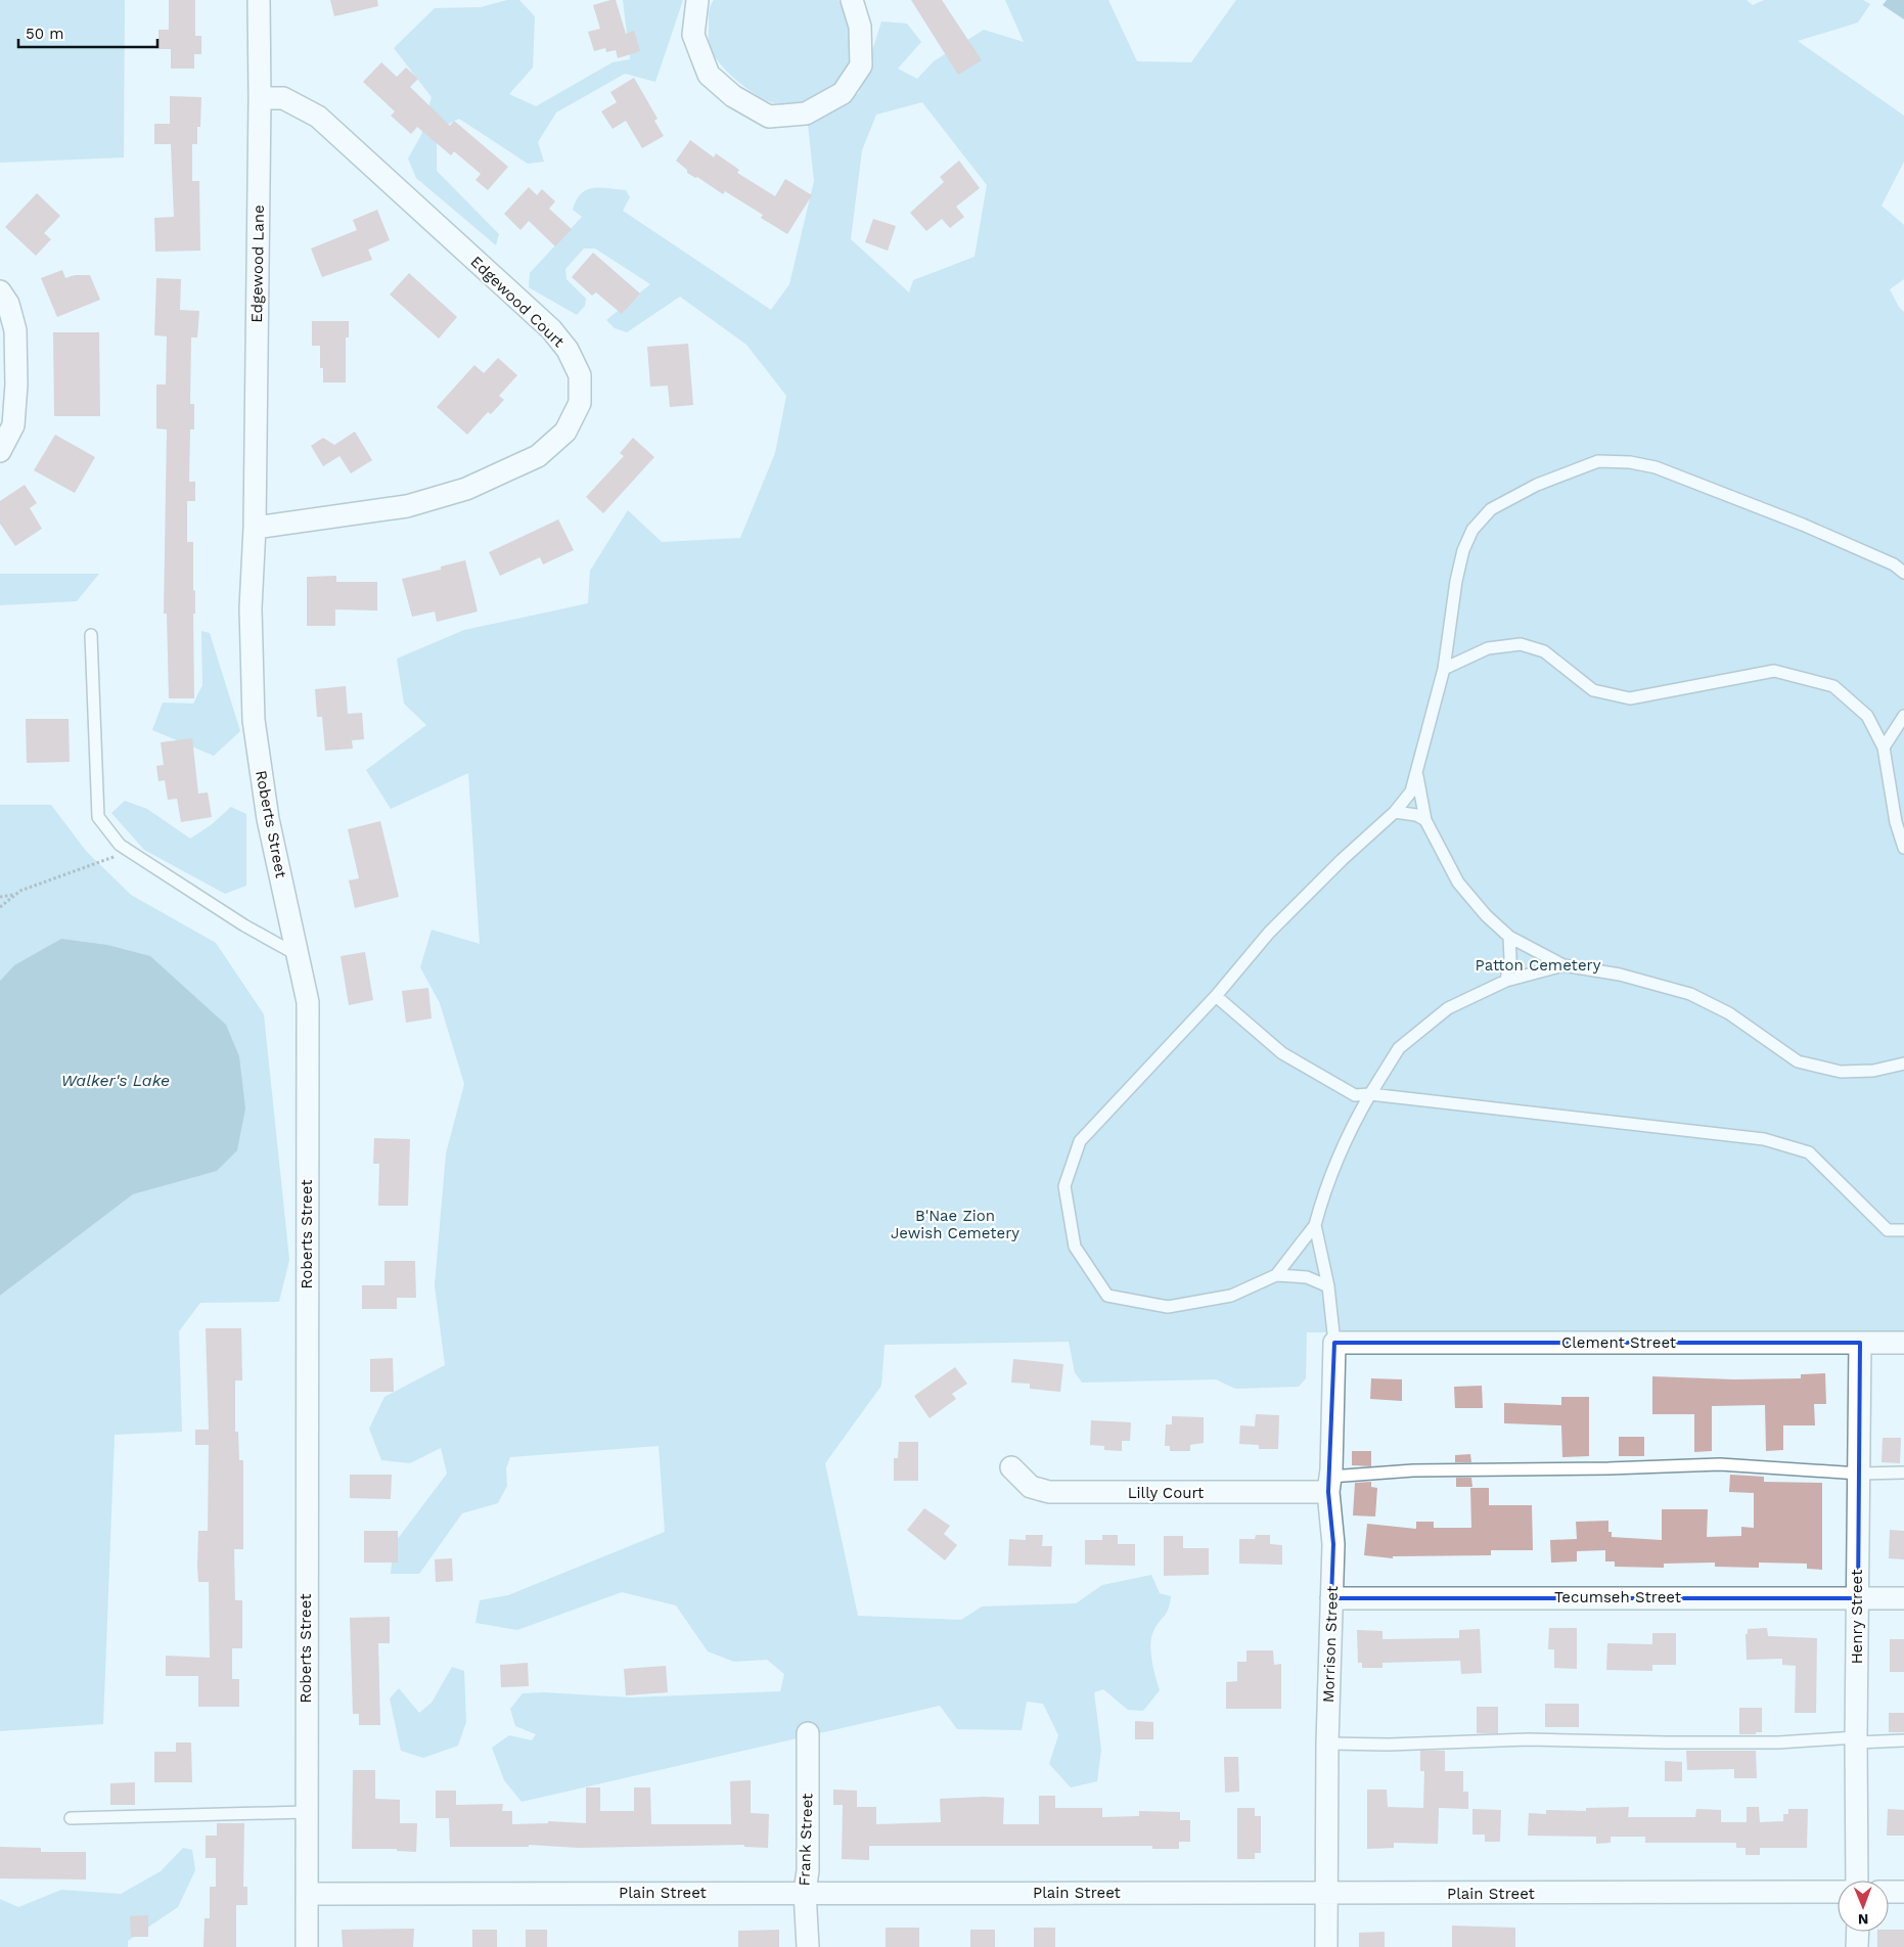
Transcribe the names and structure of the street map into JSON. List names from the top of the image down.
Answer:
{
  "streets": {
    "street": [
      "Edgewood Lane",
      "Edgewood Court",
      "Roberts Street",
      "Clement Street",
      "Lilly Court",
      "Tecumseh Street",
      "Henry Street",
      "Morrison Street",
      "Frank Street",
      "Plain Street"
    ]
  },
  "crossings": [
    ["Edgewood Lane", "Edgewood Court"],
    ["Edgewood Lane", "Roberts Street"],
    ["Edgewood Court", "Roberts Street"],
    ["Roberts Street", "Plain Street"],
    ["Clement Street", "Henry Street"],
    ["Clement Street", "Morrison Street"],
    ["Lilly Court", "Morrison Street"],
    ["Tecumseh Street", "Henry Street"],
    ["Tecumseh Street", "Morrison Street"],
    ["Morrison Street", "Plain Street"],
    ["Frank Street", "Plain Street"]
  ],
  "water": ["Walker's Lake"],
  "parks": ["Patton Cemetery", "B'Nae Zion Jewish Cemetery"],
  "scale_bar": "50 m",
  "north": "bottom"
}
